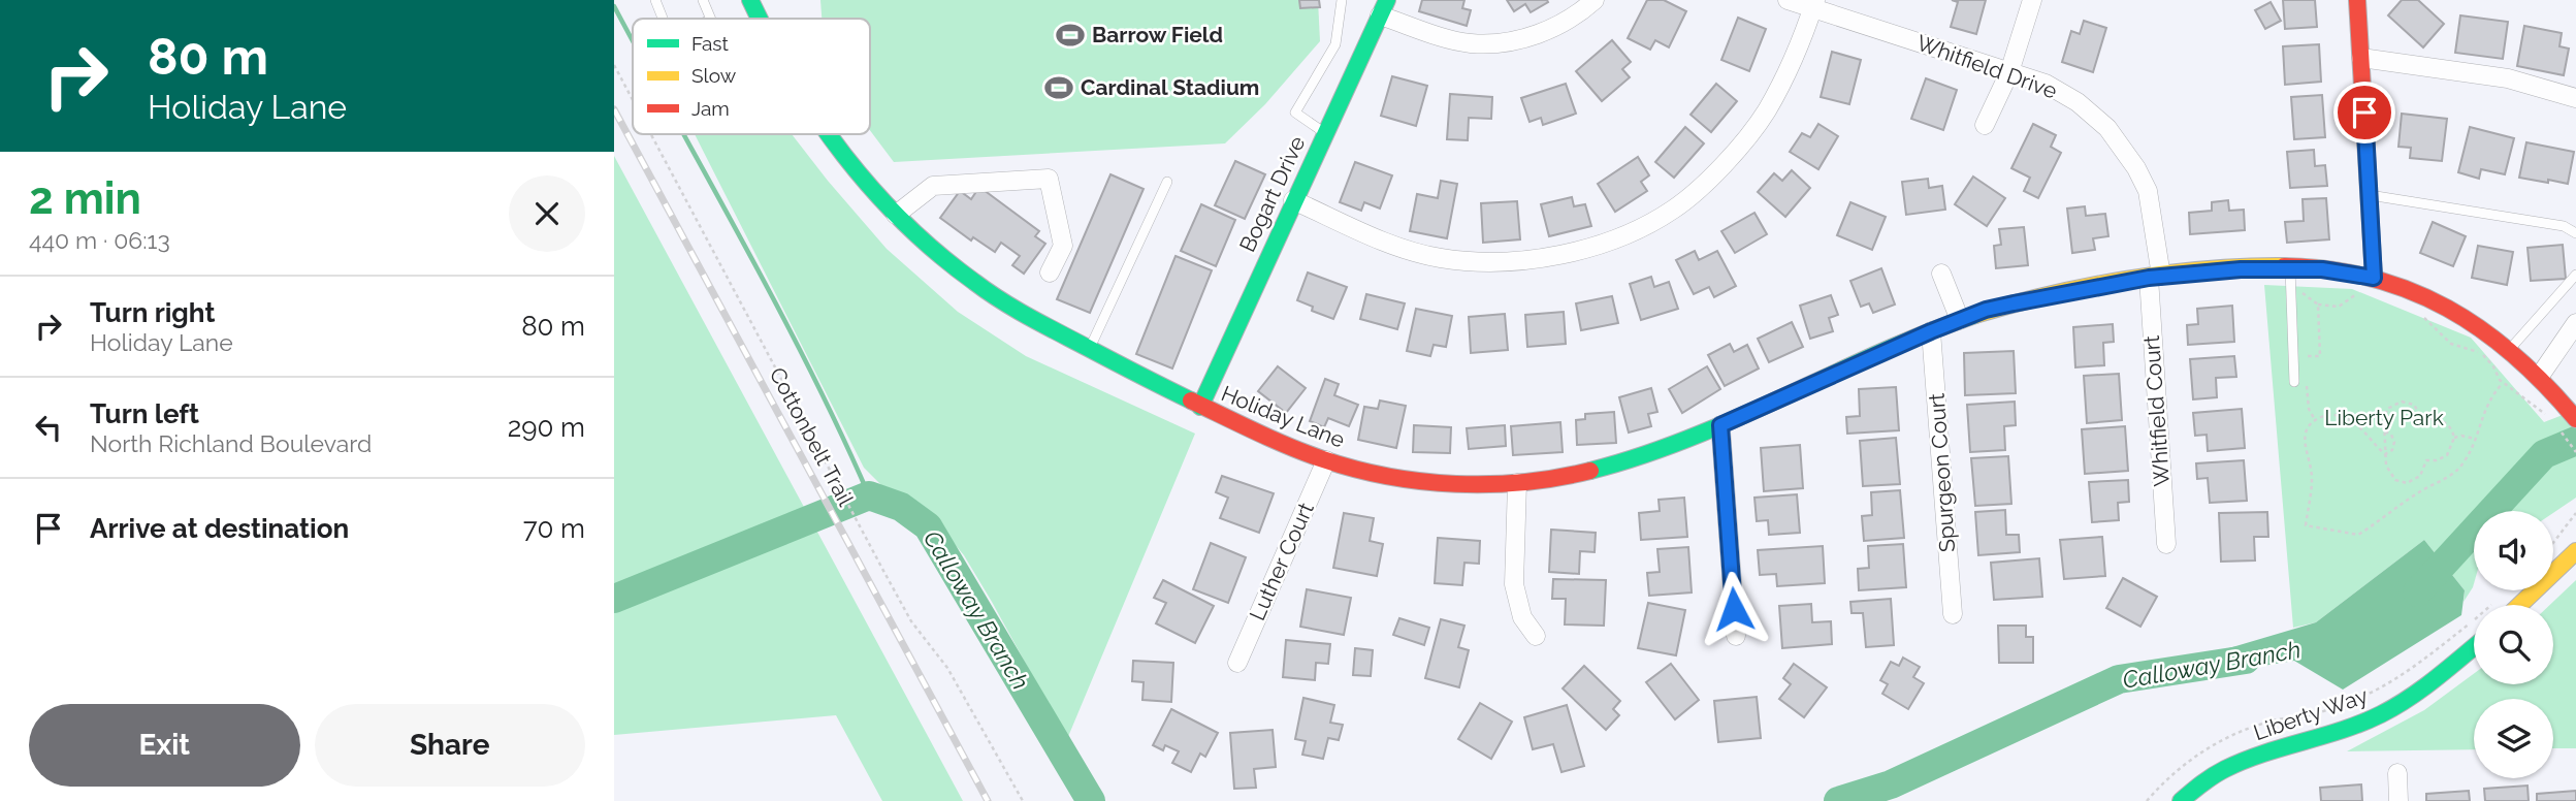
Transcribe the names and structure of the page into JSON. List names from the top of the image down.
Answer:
{
  "streets": {
    "street": [
      "Whitfield Drive",
      "Bogart Drive",
      "Whitfield Court",
      "Holiday Lane",
      "Spurgeon Court",
      "Luther Court",
      "Liberty Way"
    ],
    "path": ["Cottonbelt Trail"]
  },
  "crossings": [
    ["Whitfield Drive", "Whitfield Court"],
    ["Whitfield Drive", "Holiday Lane"],
    ["Bogart Drive", "Holiday Lane"],
    ["Whitfield Court", "Holiday Lane"],
    ["Holiday Lane", "Spurgeon Court"],
    ["Holiday Lane", "Luther Court"]
  ],
  "water": ["Calloway Branch"],
  "parks": ["Liberty Park"],
  "places": {
    "sports": ["Barrow Field", "Cardinal Stadium"]
  },
  "legend": ["Fast", "Slow", "Jam"],
  "page": {
    "turn": ["80 m", "Holiday Lane"],
    "heading": ["2 min", "440 m · 06:13"],
    "list": [
      {
        "name": "Turn right",
        "note": "Holiday Lane",
        "value": "80 m"
      },
      {
        "name": "Turn left",
        "note": "North Richland Boulevard",
        "value": "290 m"
      },
      {
        "name": "Arrive at destination",
        "value": "70 m"
      }
    ],
    "buttons": ["Exit", "Share"]
  }
}
